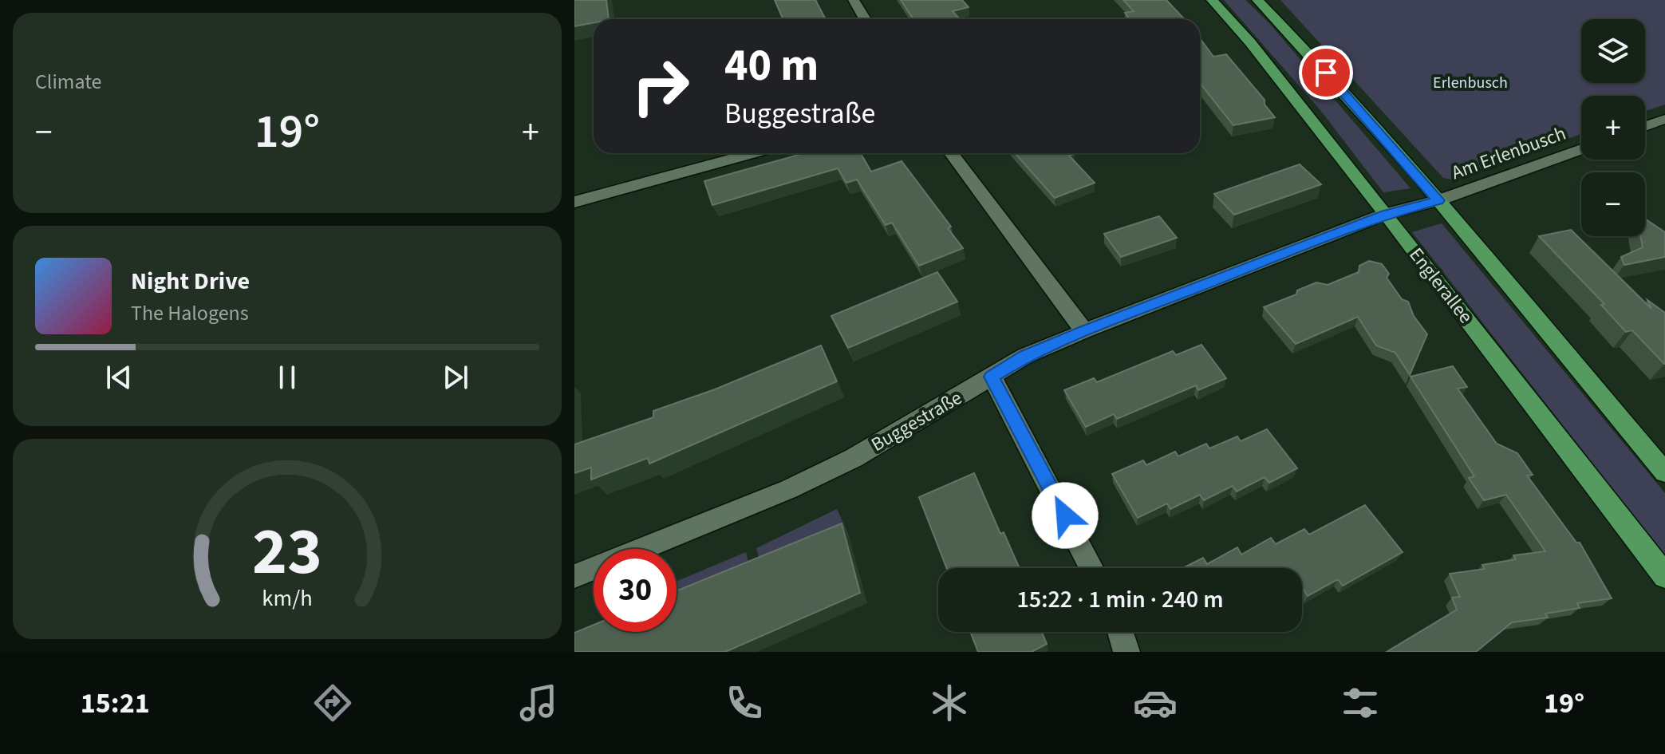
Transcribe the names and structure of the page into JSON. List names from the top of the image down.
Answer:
{
  "streets": {
    "main road": ["Englerallee"],
    "street": ["Am Erlenbusch", "Buggestraße"]
  },
  "crossings": [
    ["Am Erlenbusch", "Buggestraße"],
    ["Englerallee", "Buggestraße"]
  ],
  "parks": ["Erlenbusch"],
  "page": {
    "tile": "Climate",
    "map_buttons": ["+", "−"],
    "turn": ["40 m", "Buggestraße"],
    "heat": ["−", "19°", "+"],
    "song": ["Night Drive", "The Halogens"],
    "limit": "30",
    "trip": "15:22 · 1 min · 240 m",
    "tabs": ["15:21", "19°"],
    "gauge": ["23", "km/h"]
  }
}
